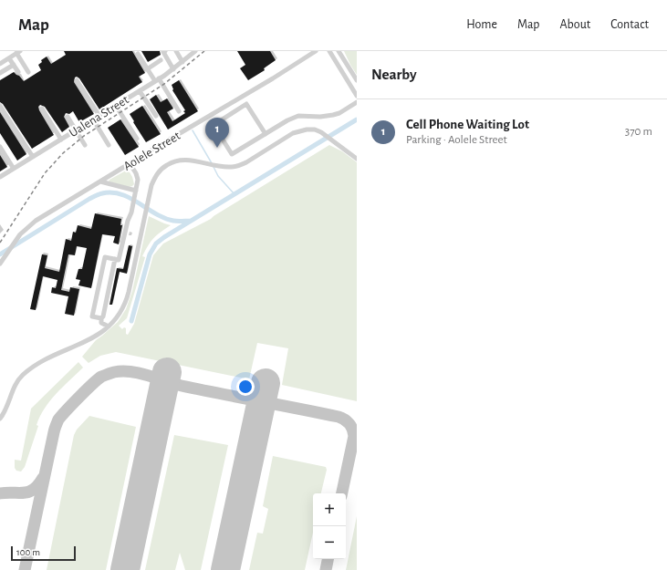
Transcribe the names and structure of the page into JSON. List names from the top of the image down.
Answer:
{
  "streets": {
    "street": ["Ualena Street", "Aolele Street"]
  },
  "scale_bar": "100 m",
  "page": {
    "header": "Map",
    "nav": [
      "Home",
      "Map",
      "About",
      "Contact"
    ],
    "heading": "Nearby",
    "list": [
      {
        "mark": "1",
        "name": "Cell Phone Waiting Lot",
        "note": "Parking · Aolele Street",
        "value": "370 m"
      }
    ],
    "pins": "1",
    "map_buttons": ["+", "−"],
    "scale": "100 m"
  }
}
